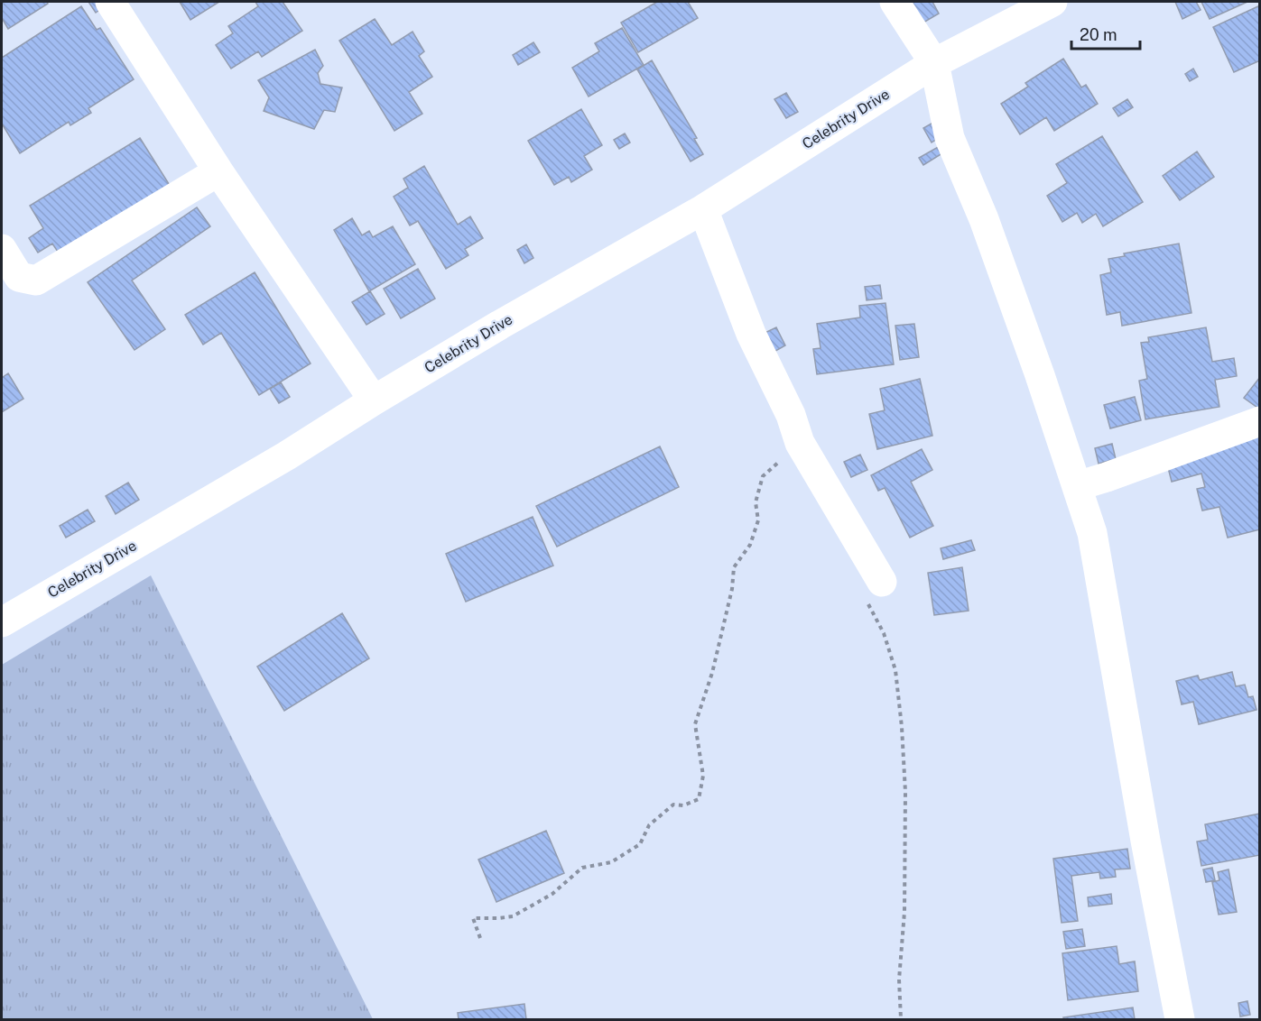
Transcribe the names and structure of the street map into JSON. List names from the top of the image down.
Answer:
{
  "streets": {
    "street": ["Celebrity Drive"]
  },
  "scale_bar": "20 m"
}
